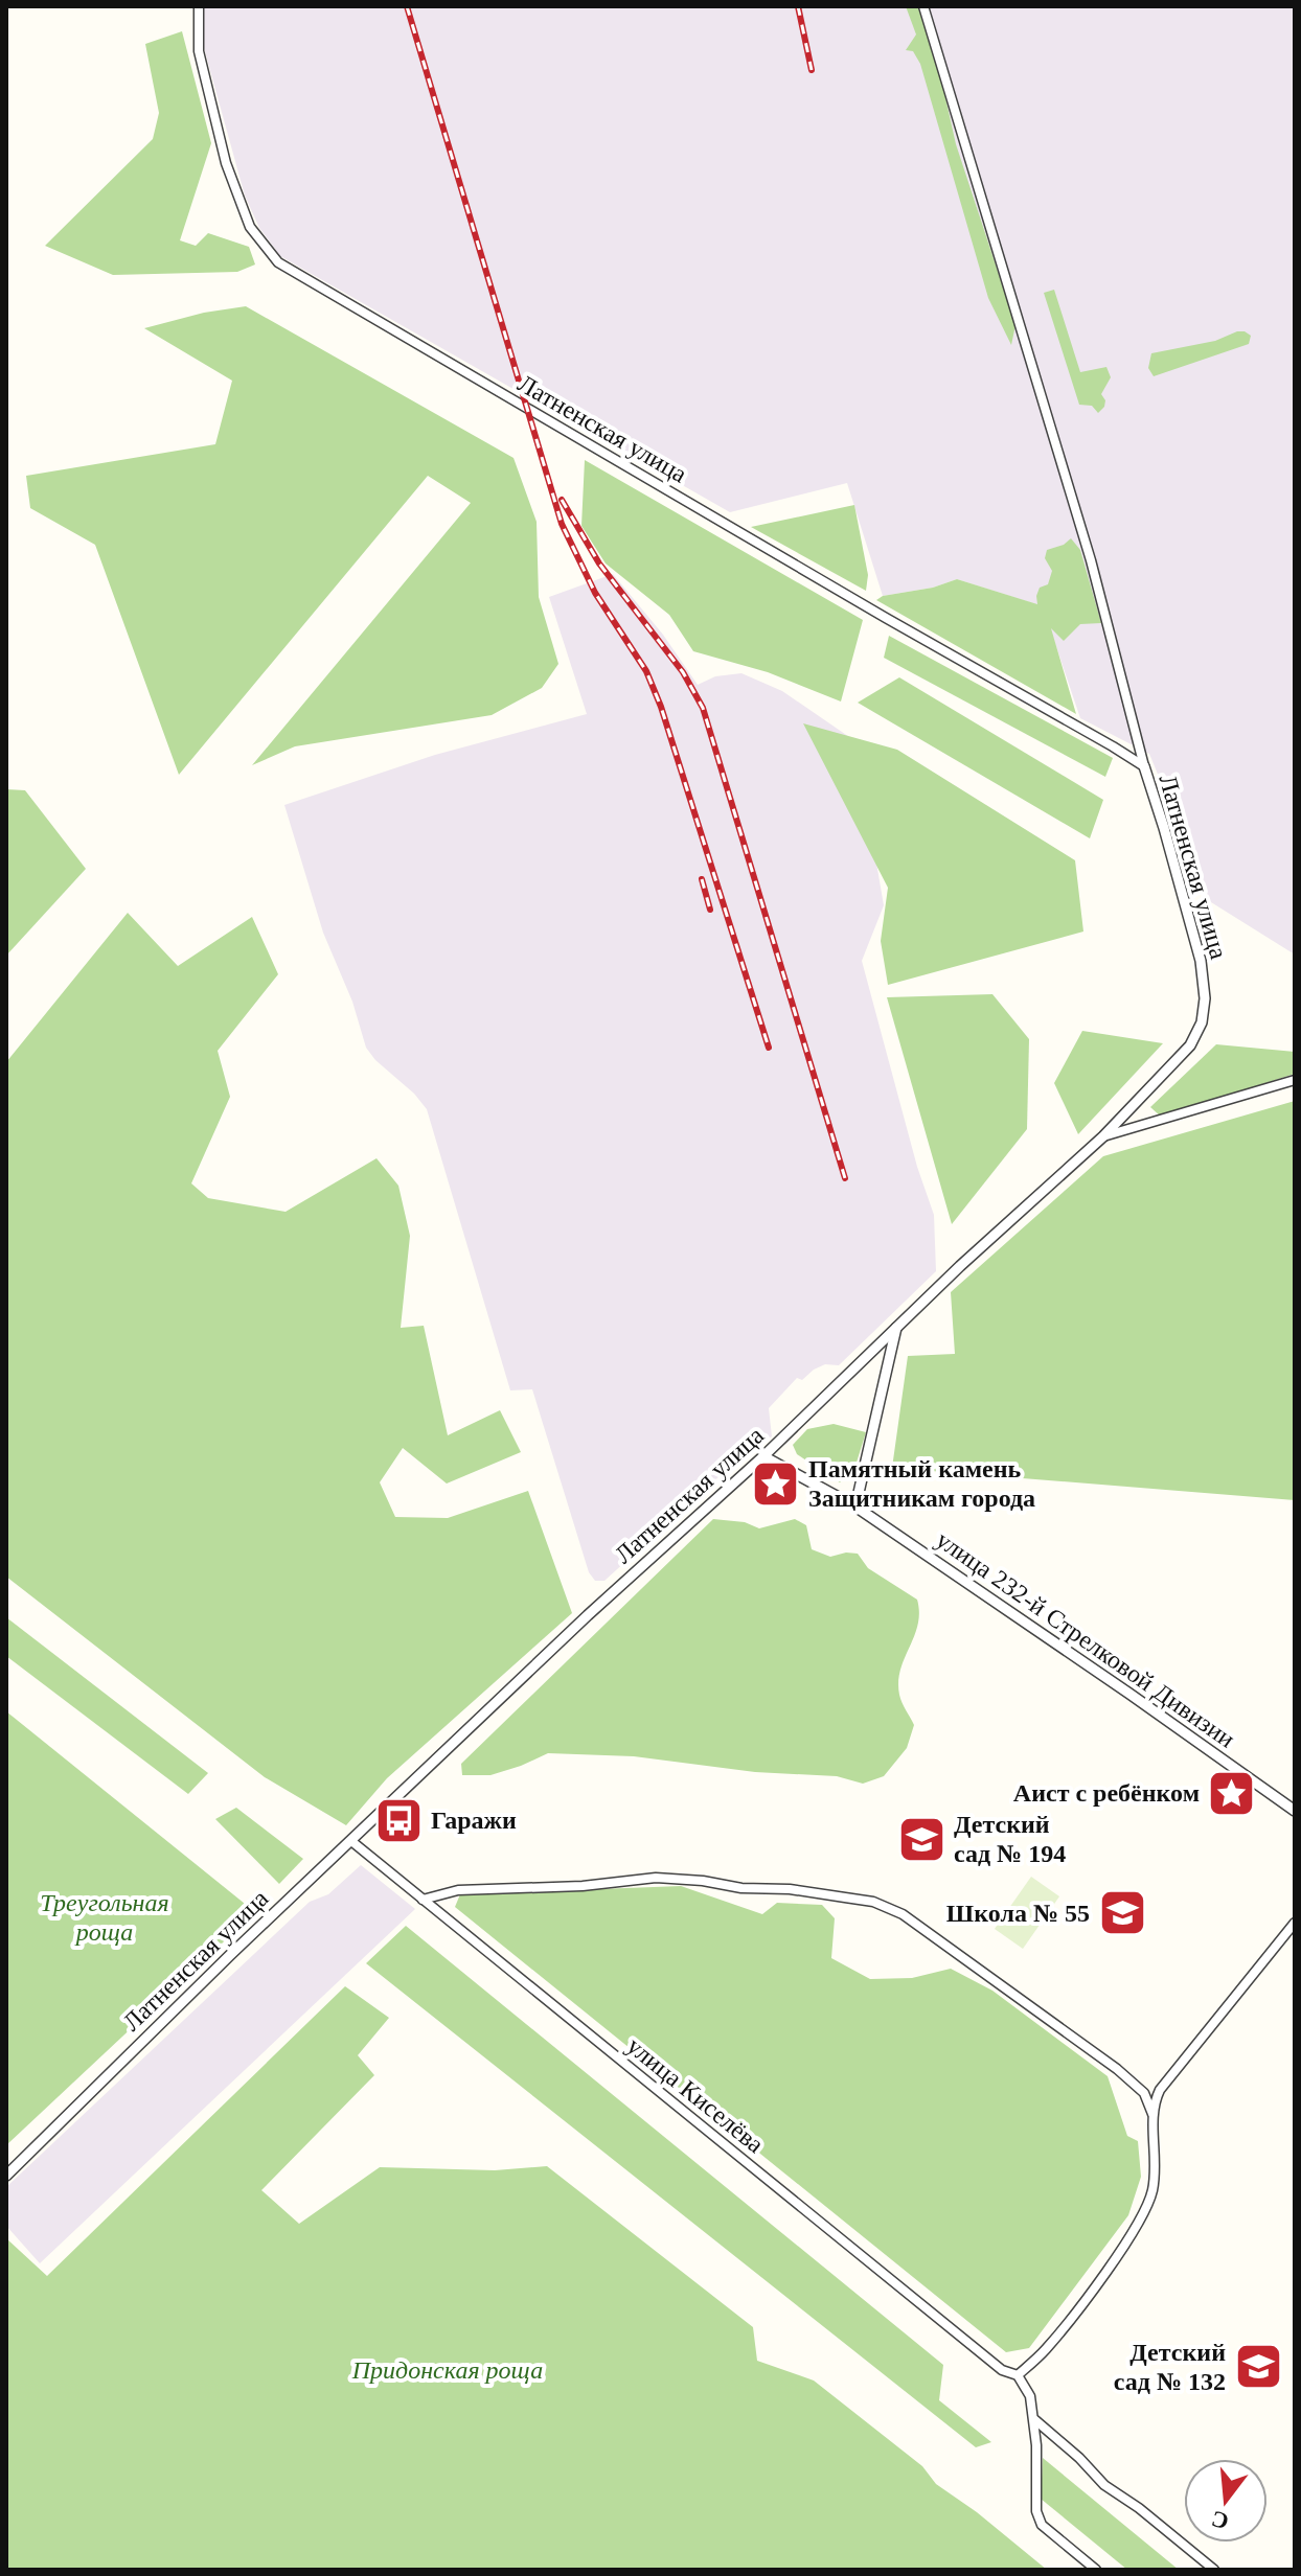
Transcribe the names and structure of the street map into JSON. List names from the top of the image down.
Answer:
{
  "streets": {
    "street": ["Латненская улица", "улица 232-й Стрелковой Дивизии", "улица Киселёва"]
  },
  "crossings": [
    ["Латненская улица", "улица 232-й Стрелковой Дивизии"],
    ["Латненская улица", "улица Киселёва"]
  ],
  "parks": ["Треугольная роща", "Придонская роща"],
  "places": {
    "place": ["Памятный камень Защитникам города", "Аист с ребёнком"],
    "bus stop": ["Гаражи"],
    "school or university": ["Детский сад № 194", "Школа № 55", "Детский сад № 132"]
  },
  "north": "bottom"
}
